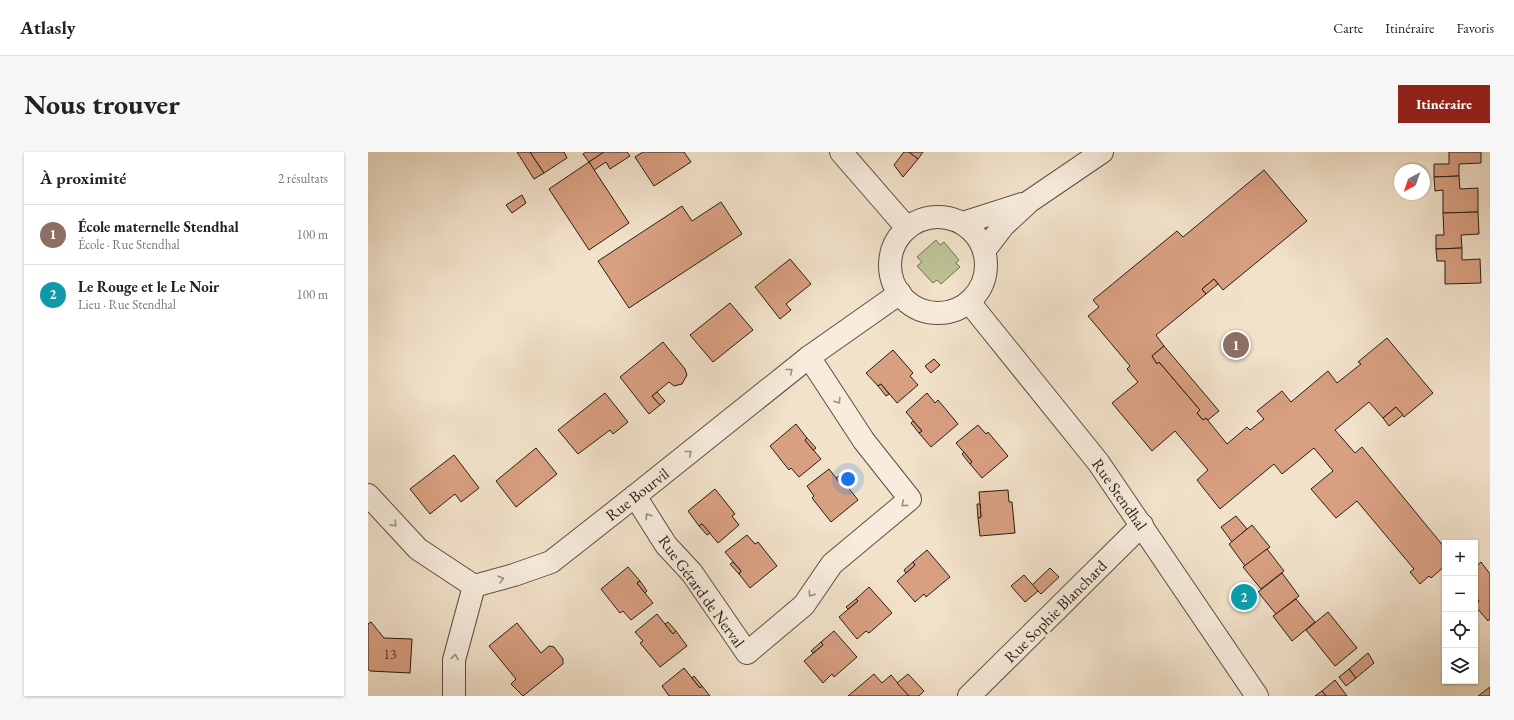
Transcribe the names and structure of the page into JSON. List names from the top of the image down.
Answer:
{
  "streets": {
    "street": [
      "Rue Bourvil",
      "Rue Stendhal",
      "Rue Gérard de Nerval",
      "Rue Sophie Blanchard"
    ]
  },
  "crossings": [
    ["Rue Bourvil", "Rue Stendhal"],
    ["Rue Bourvil", "Rue Gérard de Nerval"],
    ["Rue Stendhal", "Rue Sophie Blanchard"]
  ],
  "one_way": ["Rue Bourvil"],
  "house_numbers": ["13"],
  "north": "bottom left",
  "page": {
    "header": "Atlasly",
    "nav": ["Carte", "Itinéraire", "Favoris"],
    "buttons": "Itinéraire",
    "title": "Nous trouver",
    "heading": ["À proximité", "2 résultats"],
    "list": [
      {
        "mark": "1",
        "name": "École maternelle Stendhal",
        "note": "École · Rue Stendhal",
        "value": "100 m"
      },
      {
        "mark": "2",
        "name": "Le Rouge et le Le Noir",
        "note": "Lieu · Rue Stendhal",
        "value": "100 m"
      }
    ],
    "pins": ["1", "2"],
    "map_buttons": ["+", "−"]
  }
}
